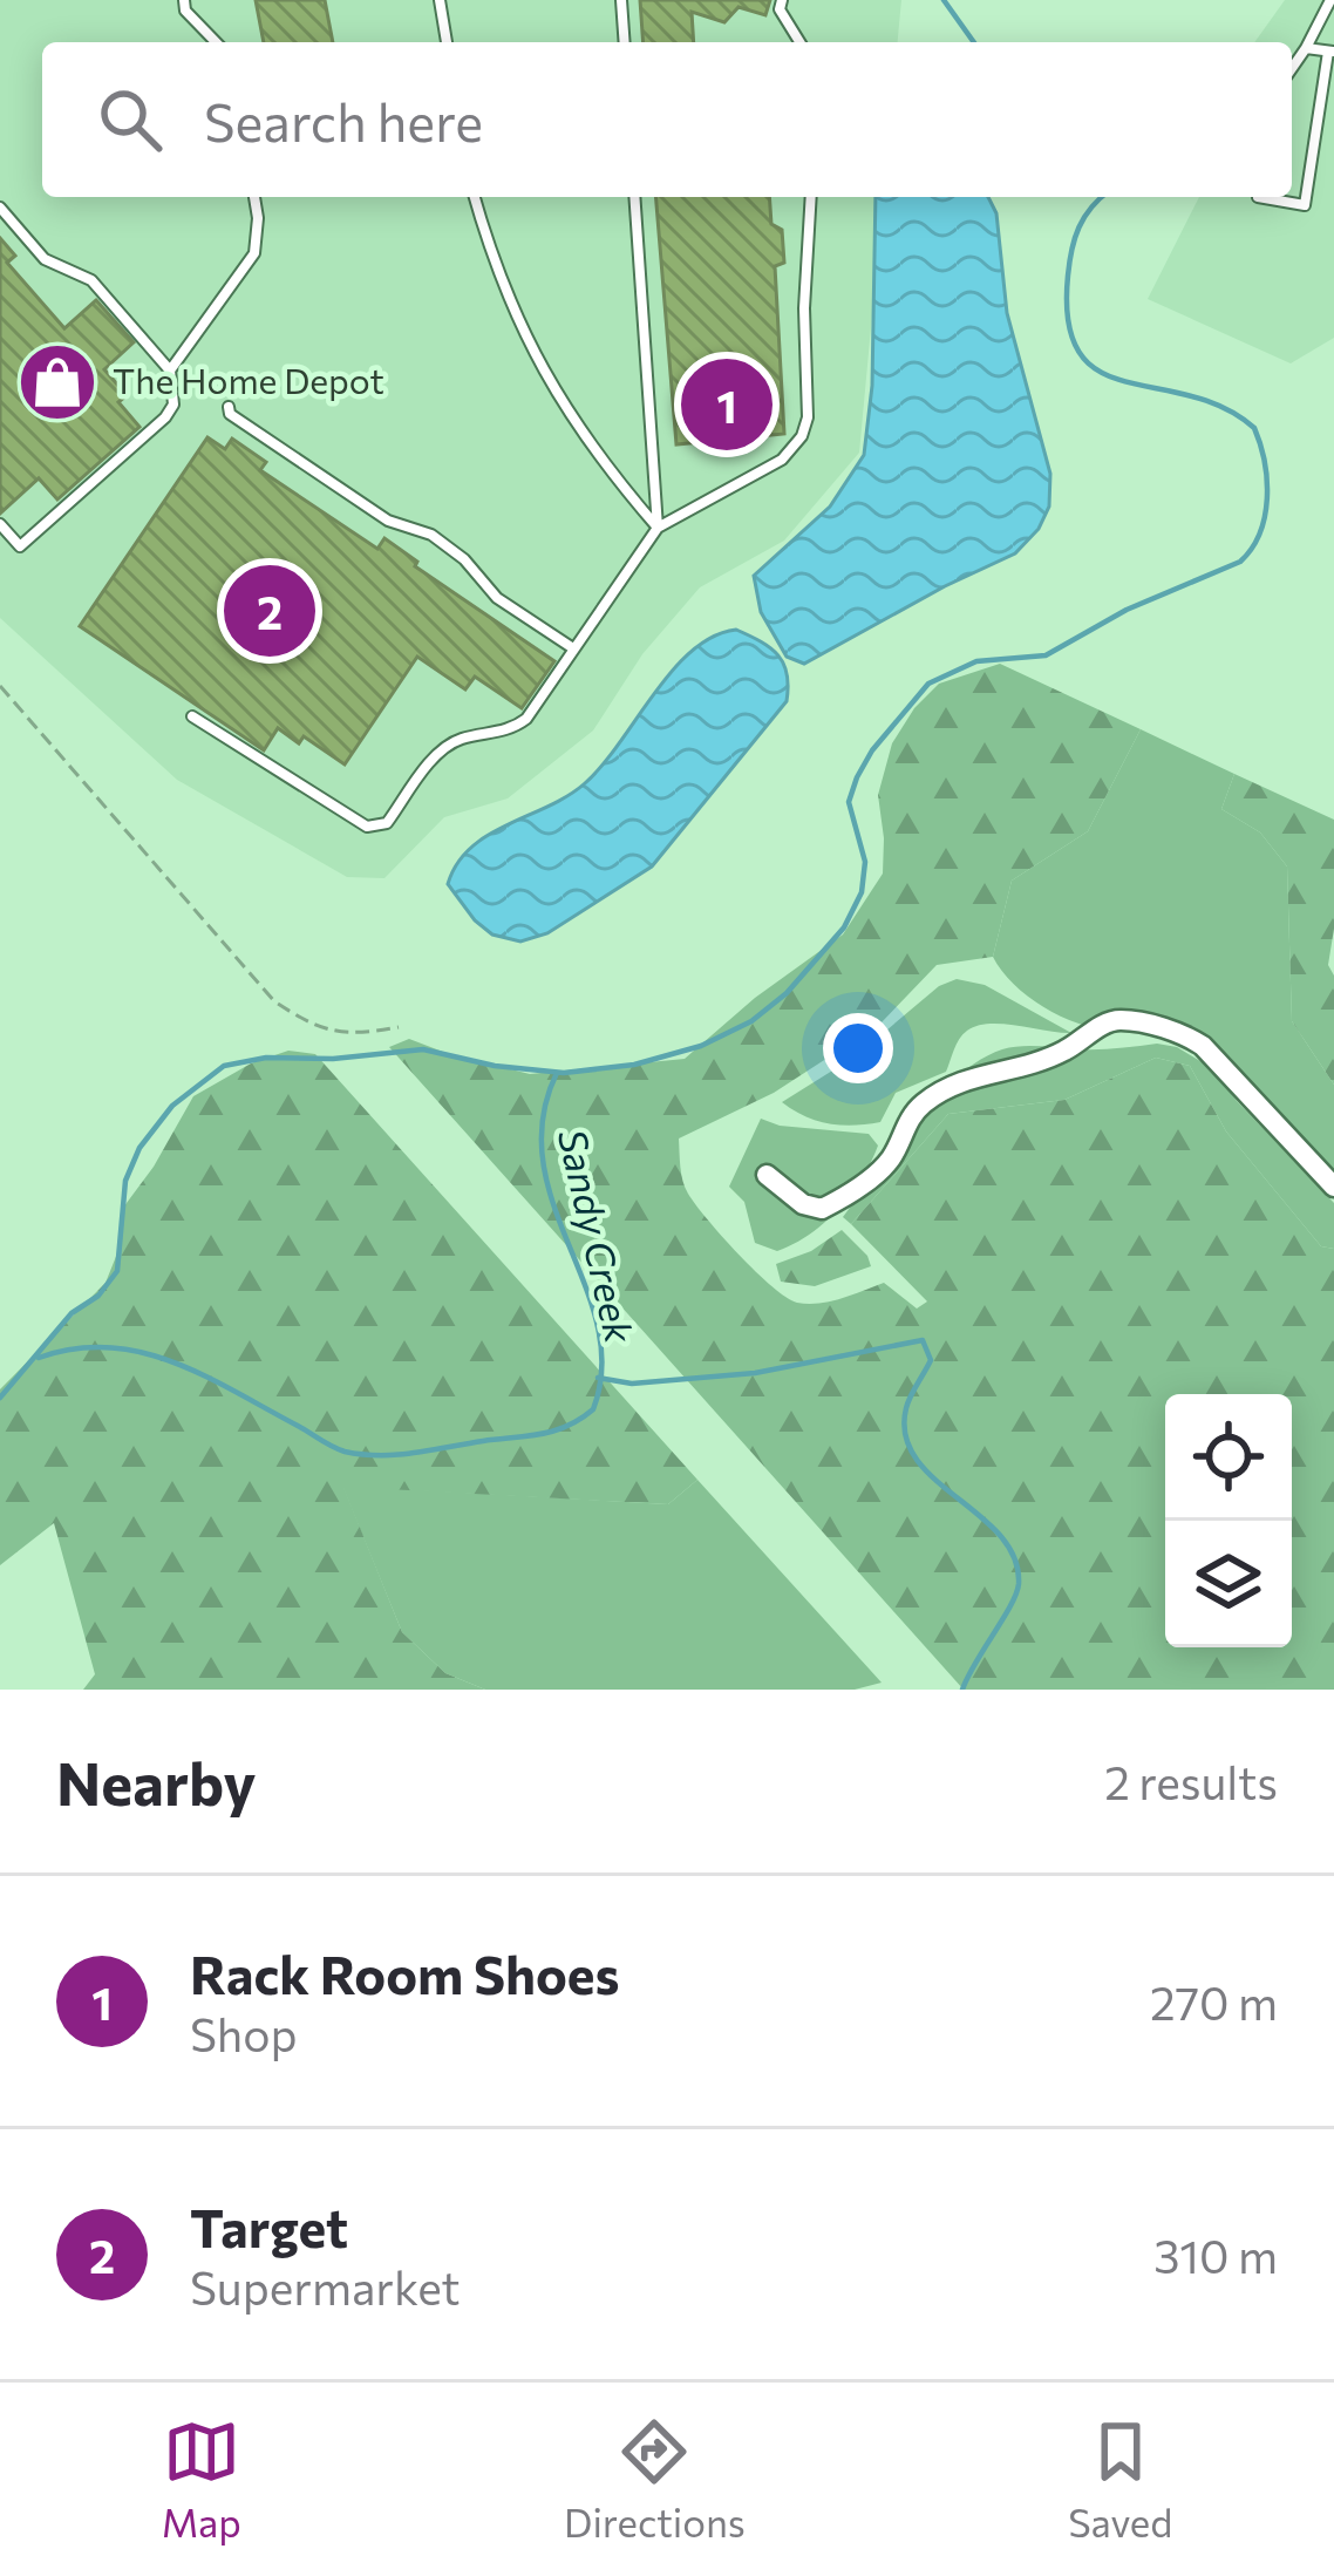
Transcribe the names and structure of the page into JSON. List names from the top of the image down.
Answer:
{
  "water": ["Sandy Creek"],
  "places": {
    "shop": ["The Home Depot"]
  },
  "page": {
    "search": "Search here",
    "pins": ["1", "2"],
    "heading": ["Nearby", "2 results"],
    "list": [
      {
        "mark": "1",
        "name": "Rack Room Shoes",
        "note": "Shop",
        "value": "270 m"
      },
      {
        "mark": "2",
        "name": "Target",
        "note": "Supermarket",
        "value": "310 m"
      }
    ],
    "nav": ["Map", "Directions", "Saved"]
  }
}
